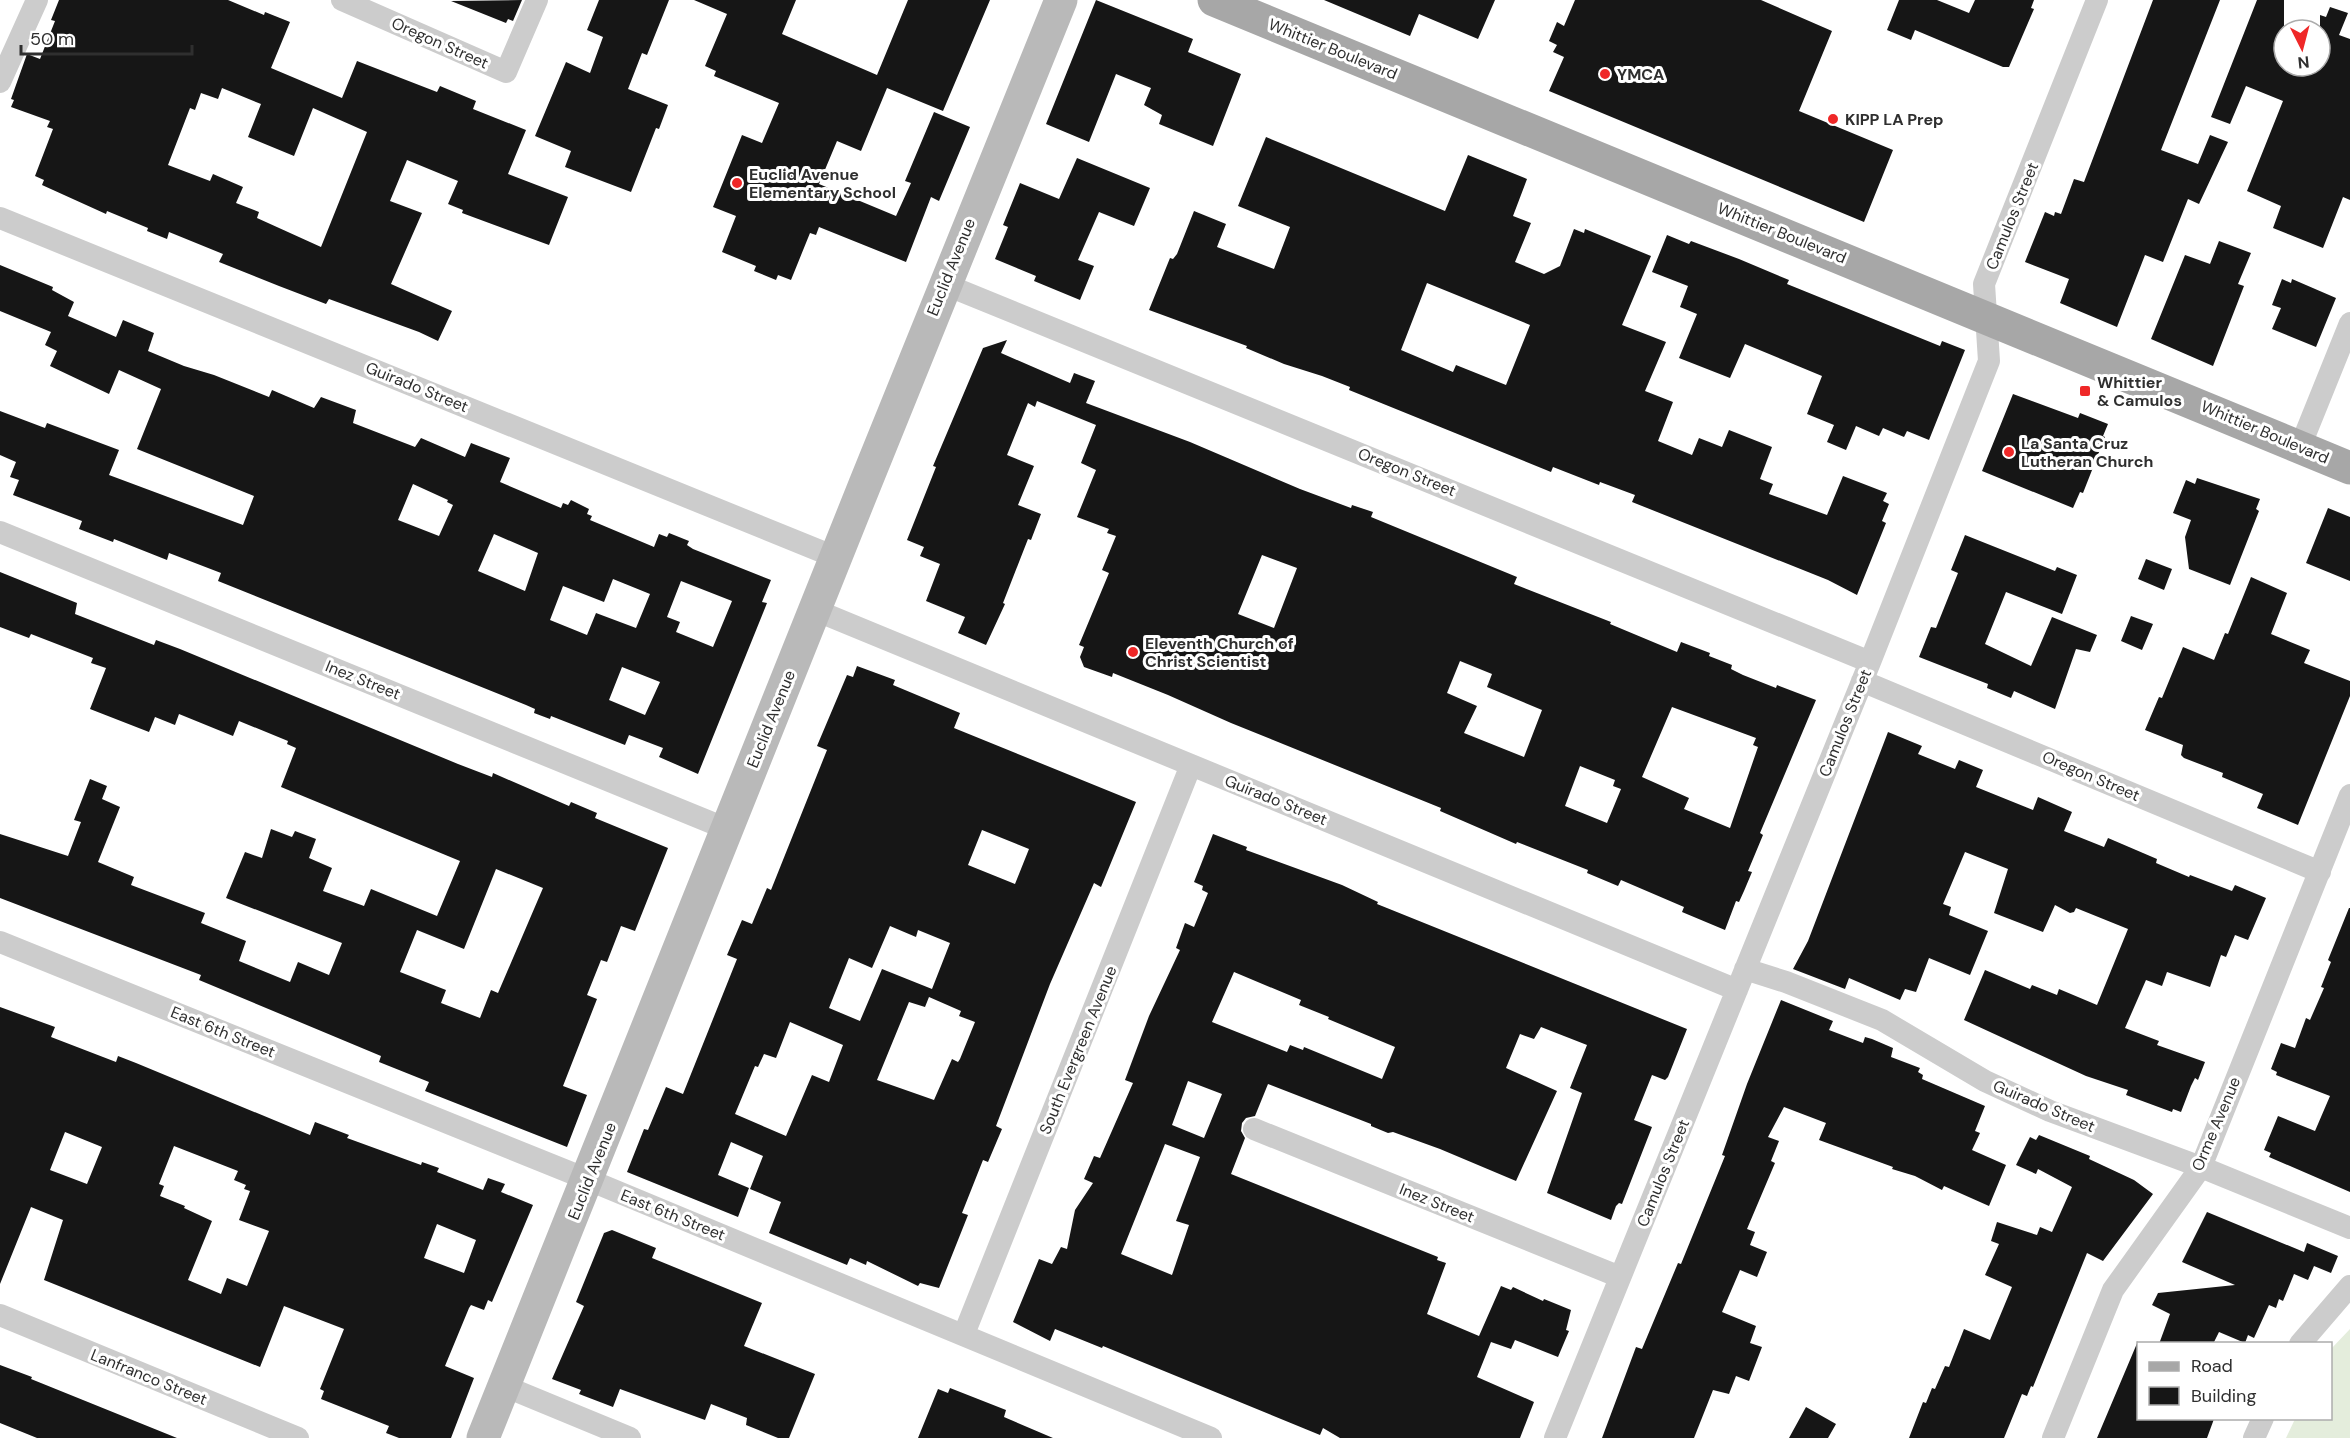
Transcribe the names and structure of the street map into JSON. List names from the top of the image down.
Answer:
{
  "streets": {
    "main road": ["Whittier Boulevard"],
    "street": [
      "Oregon Street",
      "Camulos Street",
      "Euclid Avenue",
      "Guirado Street",
      "Inez Street",
      "East 6th Street",
      "South Evergreen Avenue",
      "Orme Avenue",
      "Lanfranco Street"
    ]
  },
  "crossings": [
    ["Oregon Street", "Camulos Street"],
    ["Oregon Street", "Euclid Avenue"],
    ["Oregon Street", "Orme Avenue"],
    ["Whittier Boulevard", "Camulos Street"],
    ["Camulos Street", "Guirado Street"],
    ["Camulos Street", "Inez Street"],
    ["Euclid Avenue", "Guirado Street"],
    ["Euclid Avenue", "Inez Street"],
    ["Euclid Avenue", "East 6th Street"],
    ["Guirado Street", "South Evergreen Avenue"],
    ["Guirado Street", "Orme Avenue"],
    ["East 6th Street", "South Evergreen Avenue"]
  ],
  "places": {
    "other": [
      "YMCA",
      "KIPP LA Prep",
      "Euclid Avenue Elementary School",
      "La Santa Cruz Lutheran Church",
      "Eleventh Church of Christ Scientist"
    ],
    "transit": ["Whittier & Camulos"]
  },
  "legend": ["Road", "Building"],
  "scale_bar": "50 m",
  "north": "bottom"
}
